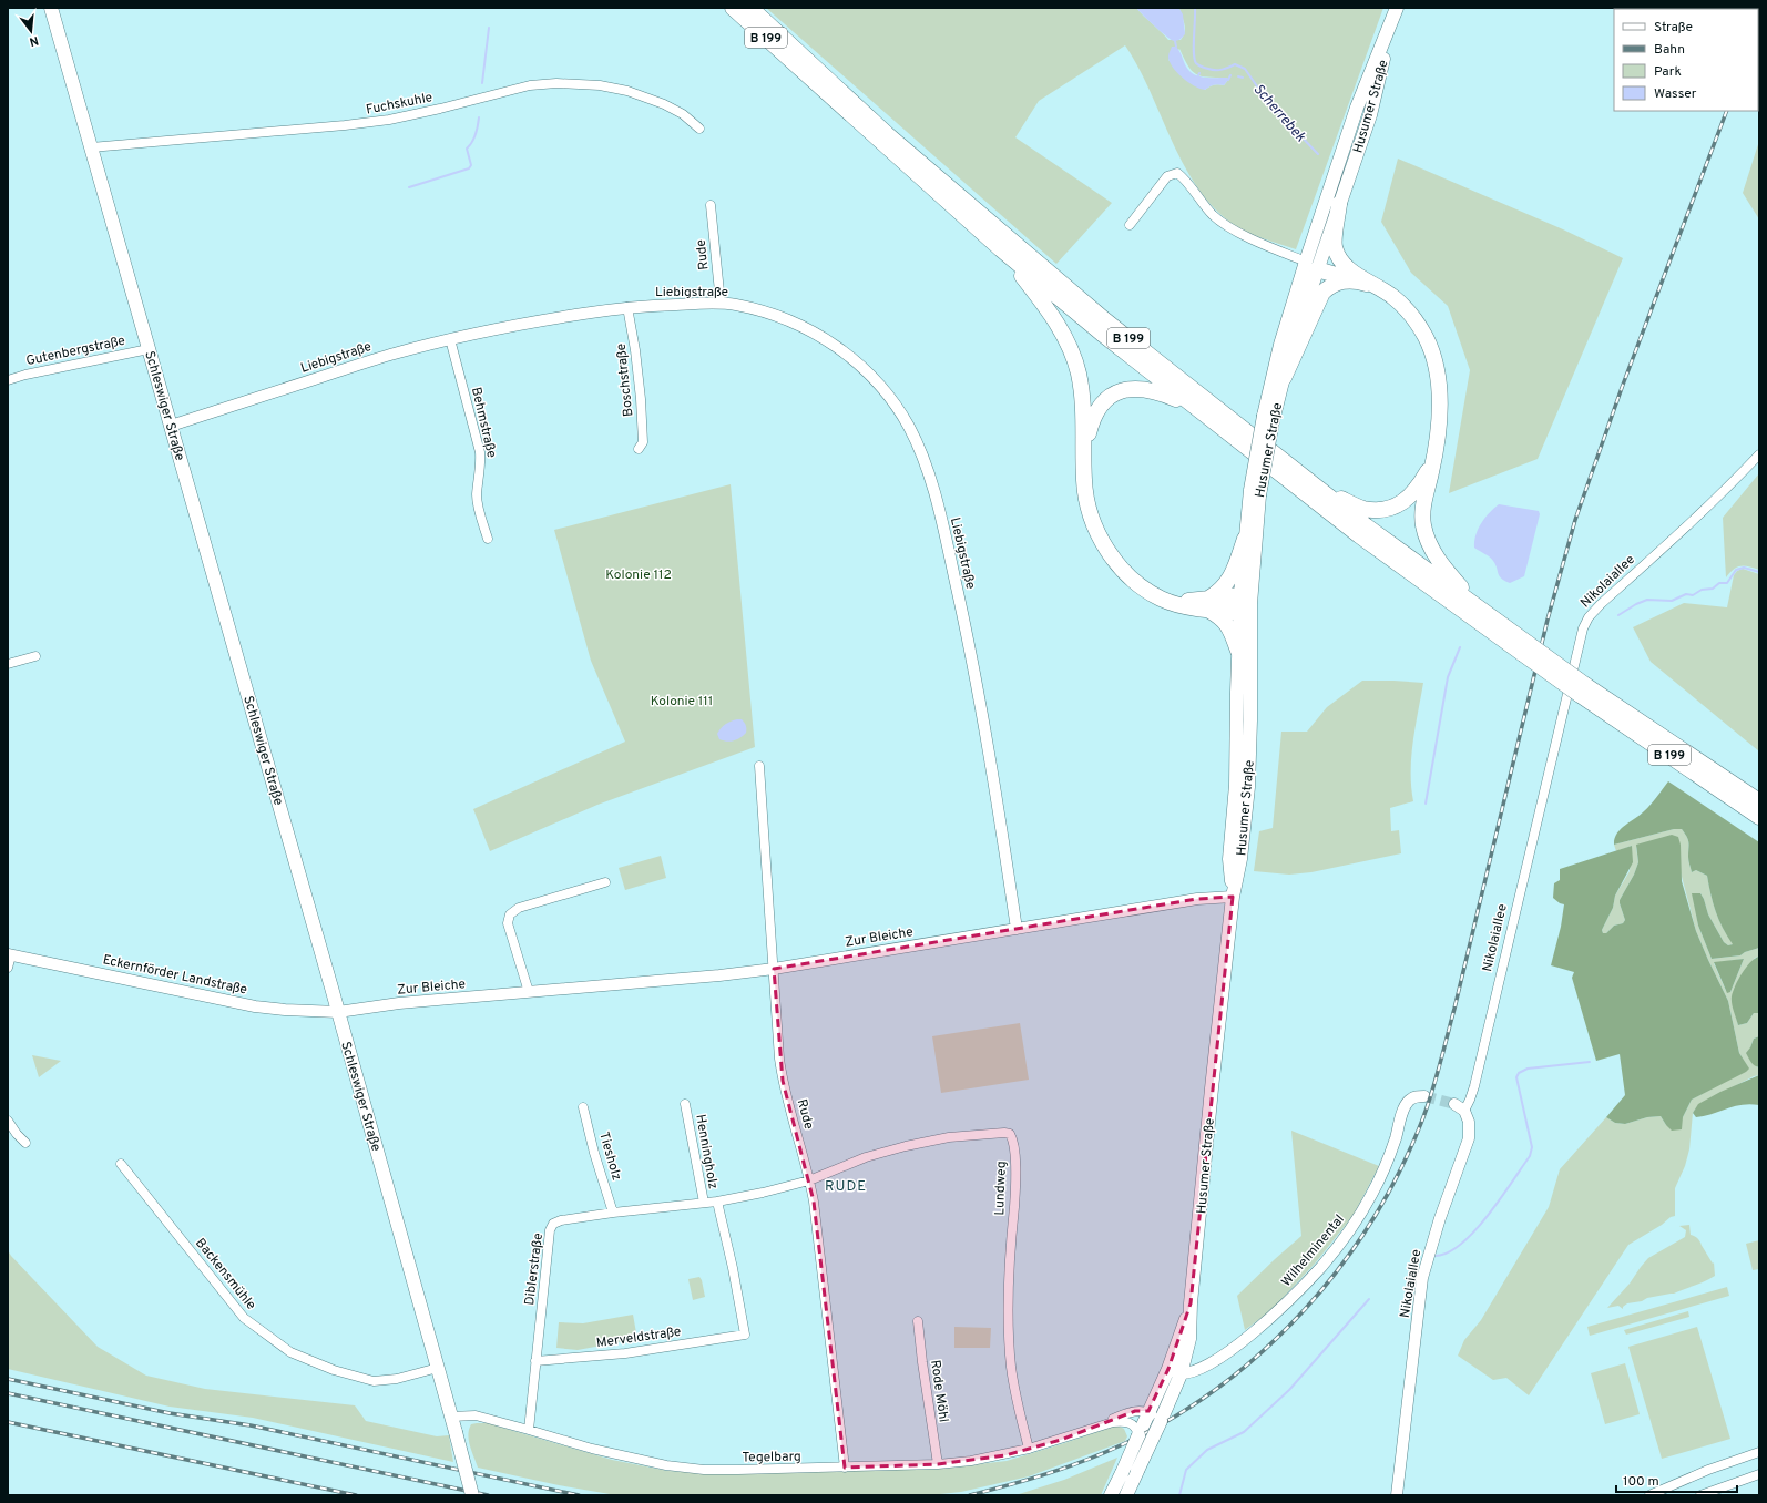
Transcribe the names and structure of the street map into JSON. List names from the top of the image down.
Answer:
{
  "streets": {
    "highway": ["B 199"],
    "main road": ["Husumer Straße", "Schleswiger Straße"],
    "street": [
      "Fuchskuhle",
      "Rude",
      "Liebigstraße",
      "Gutenbergstraße",
      "Boschstraße",
      "Behmstraße",
      "Nikolaiallee",
      "Zur Bleiche",
      "Eckernförder Landstraße",
      "Henningholz",
      "Tiesholz",
      "Lundweg",
      "Wilhelminental",
      "Diblerstraße",
      "Backensmühle",
      "Merveldstraße",
      "Rode Möhl",
      "Tegelbarg"
    ]
  },
  "crossings": [
    ["Fuchskuhle", "Schleswiger Straße"],
    ["Husumer Straße", "Zur Bleiche"],
    ["Husumer Straße", "Wilhelminental"],
    ["Husumer Straße", "Tegelbarg"],
    ["Rude", "Liebigstraße"],
    ["Rude", "Zur Bleiche"],
    ["Rude", "Lundweg"],
    ["Rude", "Diblerstraße"],
    ["Rude", "Tegelbarg"],
    ["Liebigstraße", "Boschstraße"],
    ["Liebigstraße", "Schleswiger Straße"],
    ["Liebigstraße", "Behmstraße"],
    ["Liebigstraße", "Zur Bleiche"],
    ["Gutenbergstraße", "Schleswiger Straße"],
    ["Schleswiger Straße", "Zur Bleiche"],
    ["Schleswiger Straße", "Eckernförder Landstraße"],
    ["Schleswiger Straße", "Backensmühle"],
    ["Schleswiger Straße", "Tegelbarg"],
    ["Zur Bleiche", "Eckernförder Landstraße"],
    ["Henningholz", "Diblerstraße"],
    ["Tiesholz", "Diblerstraße"],
    ["Lundweg", "Diblerstraße"],
    ["Lundweg", "Tegelbarg"],
    ["Diblerstraße", "Merveldstraße"],
    ["Diblerstraße", "Tegelbarg"],
    ["Rode Möhl", "Tegelbarg"]
  ],
  "districts": ["RUDE"],
  "water": ["Scherrebek"],
  "parks": ["Kolonie 112", "Kolonie 111"],
  "legend": [
    "Straße",
    "Bahn",
    "Park",
    "Wasser"
  ],
  "scale_bar": "100 m",
  "north": "bottom"
}
